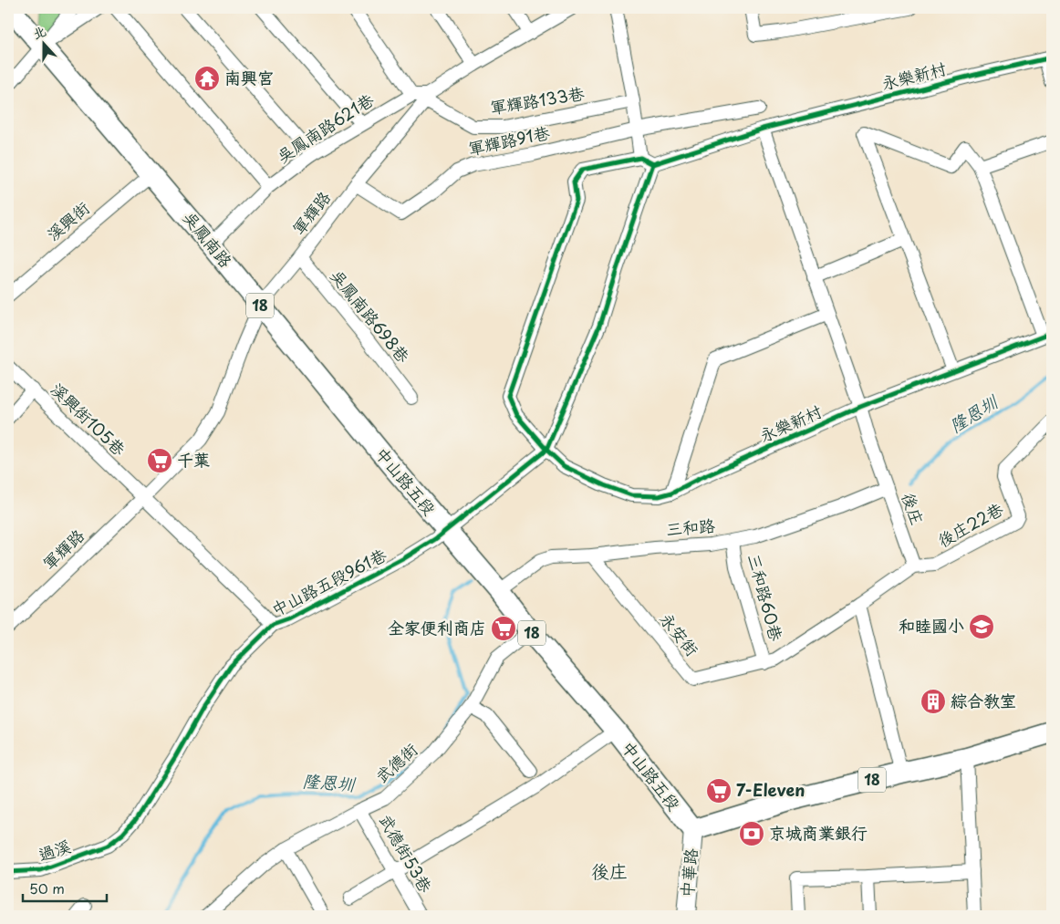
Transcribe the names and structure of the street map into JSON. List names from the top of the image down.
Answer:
{
  "streets": {
    "main road": [
      "吳鳳南路",
      "18",
      "中山路五段",
      "中華路"
    ],
    "street": [
      "永樂新村",
      "軍輝路133巷",
      "吳鳳南路621巷",
      "軍輝路91巷",
      "軍輝路",
      "溪興街",
      "吳鳳南路698巷",
      "溪興街105巷",
      "後庄",
      "後庄22巷",
      "三和路",
      "中山路五段961巷",
      "三和路60巷",
      "永安街",
      "武德街",
      "過溪",
      "武德街53巷"
    ]
  },
  "crossings": [
    ["軍輝路133巷", "軍輝路"],
    ["吳鳳南路621巷", "吳鳳南路"],
    ["軍輝路91巷", "軍輝路"],
    ["軍輝路", "吳鳳南路"],
    ["軍輝路", "吳鳳南路698巷"],
    ["軍輝路", "溪興街105巷"],
    ["溪興街", "吳鳳南路"],
    ["吳鳳南路", "18"],
    ["吳鳳南路", "中山路五段"],
    ["18", "中山路五段"],
    ["18", "中華路"],
    ["中山路五段", "三和路"],
    ["中山路五段", "中山路五段961巷"],
    ["中山路五段", "武德街"],
    ["中山路五段", "中華路"],
    ["後庄", "後庄22巷"],
    ["後庄", "三和路"],
    ["後庄22巷", "三和路60巷"],
    ["後庄22巷", "永安街"],
    ["三和路", "三和路60巷"],
    ["三和路", "永安街"],
    ["中山路五段961巷", "過溪"],
    ["三和路60巷", "永安街"],
    ["武德街", "武德街53巷"]
  ],
  "districts": ["後庄"],
  "water": ["隆恩圳"],
  "places": {
    "temple": ["南興宮"],
    "supermarket": ["千葉", "全家便利商店", "7-Eleven"],
    "school or university": ["和睦國小"],
    "building": ["綜合教室"],
    "bank": ["京城商業銀行"]
  },
  "scale_bar": "50 m",
  "north": "top"
}
